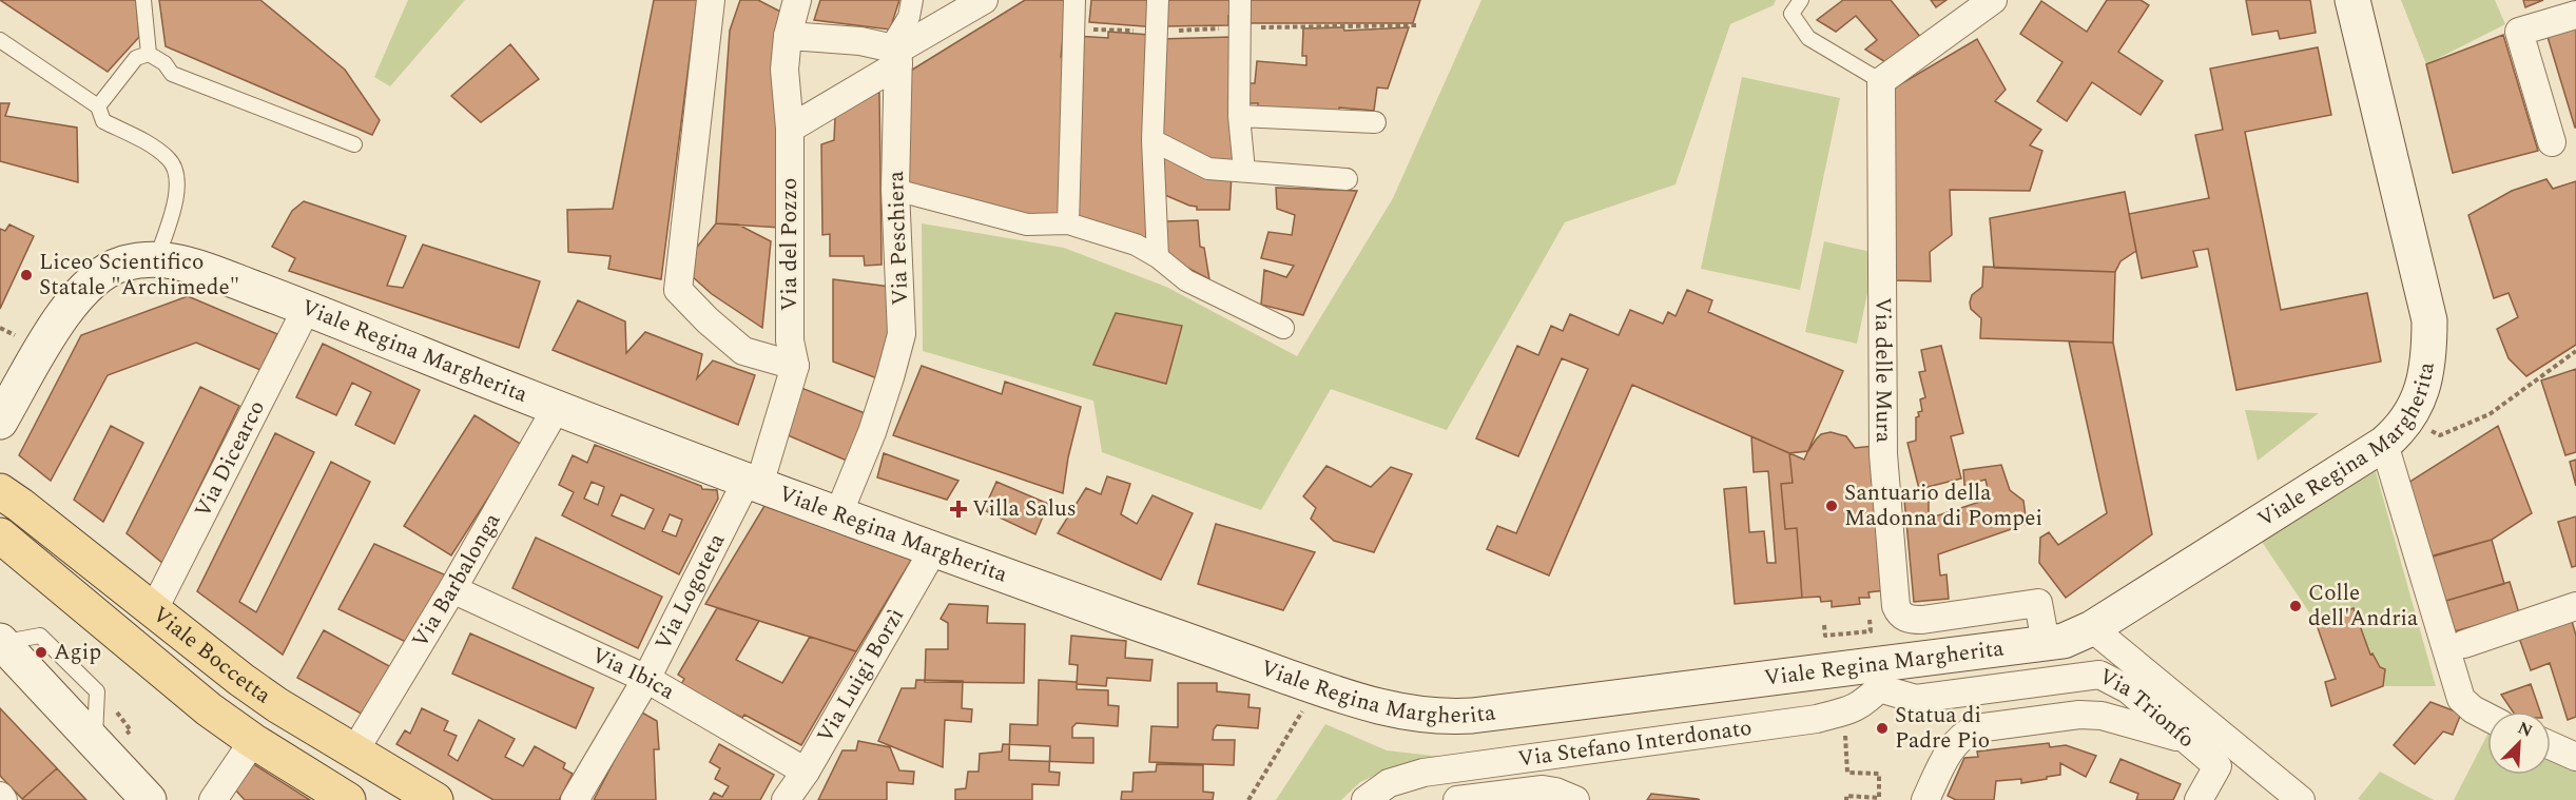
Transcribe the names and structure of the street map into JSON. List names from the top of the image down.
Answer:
{
  "streets": {
    "main road": ["Viale Regina Margherita", "Viale Boccetta"],
    "street": [
      "Via Peschiera",
      "Via del Pozzo",
      "Via delle Mura",
      "Via Dicearco",
      "Via Barbalonga",
      "Via Logoteta",
      "Via Ibica",
      "Via Luigi Borzì",
      "Via Trionfo",
      "Via Stefano Interdonato"
    ]
  },
  "crossings": [
    ["Via Peschiera", "Viale Regina Margherita"],
    ["Via del Pozzo", "Viale Regina Margherita"],
    ["Via del Pozzo", "Via Logoteta"],
    ["Viale Regina Margherita", "Via delle Mura"],
    ["Viale Regina Margherita", "Via Dicearco"],
    ["Viale Regina Margherita", "Via Barbalonga"],
    ["Viale Regina Margherita", "Via Logoteta"],
    ["Viale Regina Margherita", "Via Luigi Borzì"],
    ["Viale Regina Margherita", "Via Trionfo"],
    ["Viale Regina Margherita", "Via Stefano Interdonato"],
    ["Via Dicearco", "Viale Boccetta"],
    ["Via Barbalonga", "Viale Boccetta"],
    ["Via Barbalonga", "Via Ibica"],
    ["Via Logoteta", "Via Ibica"],
    ["Via Ibica", "Via Luigi Borzì"],
    ["Via Trionfo", "Via Stefano Interdonato"]
  ],
  "places": {
    "other": [
      "Liceo Scientifico Statale \"Archimede\"",
      "Santuario della Madonna di Pompei",
      "Colle dell'Andria",
      "Agip",
      "Statua di Padre Pio"
    ],
    "health": ["Villa Salus"]
  },
  "north": "top right"
}
